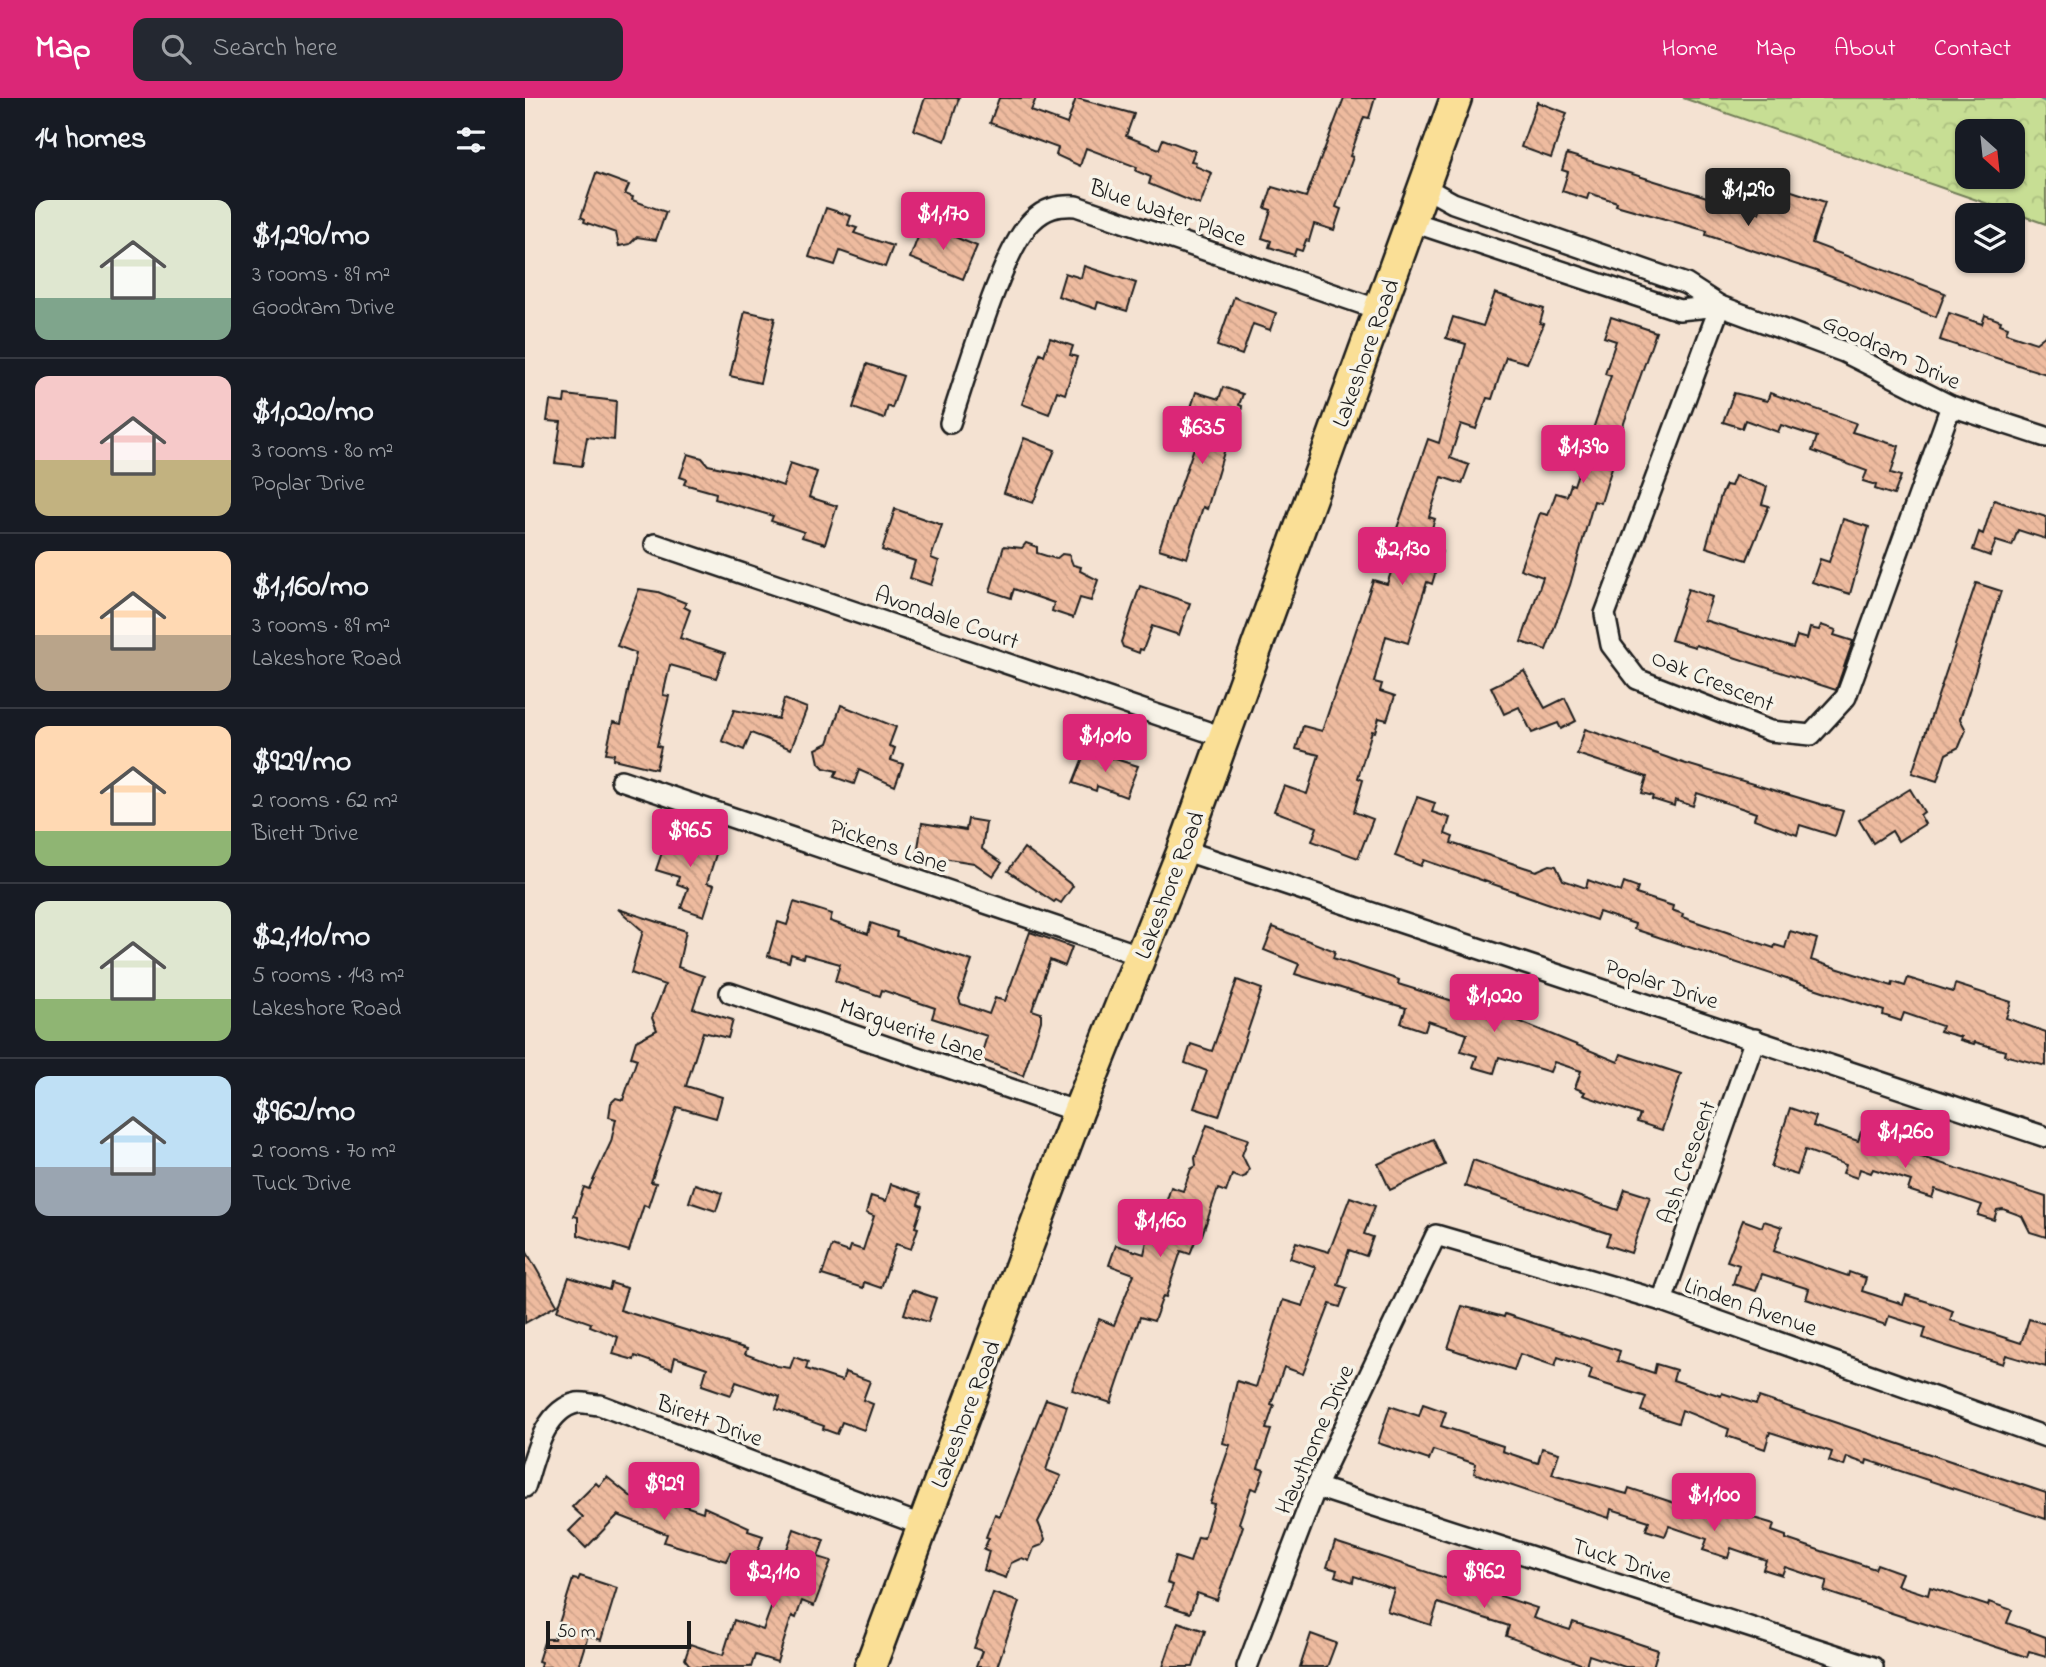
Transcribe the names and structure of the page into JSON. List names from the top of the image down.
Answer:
{
  "streets": {
    "main road": ["Lakeshore Road"],
    "street": [
      "Blue Water Place",
      "Goodram Drive",
      "Avondale Court",
      "Oak Crescent",
      "Pickens Lane",
      "Poplar Drive",
      "Marguerite Lane",
      "Ash Crescent",
      "Linden Avenue",
      "Birett Drive",
      "Hawthorne Drive",
      "Tuck Drive"
    ]
  },
  "crossings": [
    ["Blue Water Place", "Lakeshore Road"],
    ["Goodram Drive", "Lakeshore Road"],
    ["Goodram Drive", "Oak Crescent"],
    ["Lakeshore Road", "Avondale Court"],
    ["Lakeshore Road", "Pickens Lane"],
    ["Lakeshore Road", "Poplar Drive"],
    ["Lakeshore Road", "Marguerite Lane"],
    ["Lakeshore Road", "Birett Drive"],
    ["Poplar Drive", "Ash Crescent"],
    ["Ash Crescent", "Linden Avenue"],
    ["Linden Avenue", "Hawthorne Drive"],
    ["Hawthorne Drive", "Tuck Drive"]
  ],
  "scale_bar": "50 m",
  "north": "bottom right",
  "page": {
    "header": "Map",
    "search": "Search here",
    "nav": [
      "Home",
      "Map",
      "About",
      "Contact"
    ],
    "heading": "14 homes",
    "price": [
      "$1,290",
      "$1,170",
      "$635",
      "$1,390",
      "$2,130",
      "$1,010",
      "$965",
      "$1,020",
      "$1,260",
      "$1,160",
      "$929",
      "$1,100",
      "$2,110",
      "$962"
    ],
    "list": [
      {
        "name": "$1,290/mo",
        "note": "3 rooms · 89 m² · Goodram Drive"
      },
      {
        "name": "$1,020/mo",
        "note": "3 rooms · 80 m² · Poplar Drive"
      },
      {
        "name": "$1,160/mo",
        "note": "3 rooms · 89 m² · Lakeshore Road"
      },
      {
        "name": "$929/mo",
        "note": "2 rooms · 62 m² · Birett Drive"
      },
      {
        "name": "$2,110/mo",
        "note": "5 rooms · 143 m² · Lakeshore Road"
      },
      {
        "name": "$962/mo",
        "note": "2 rooms · 70 m² · Tuck Drive"
      }
    ],
    "scale": "50 m"
  }
}
